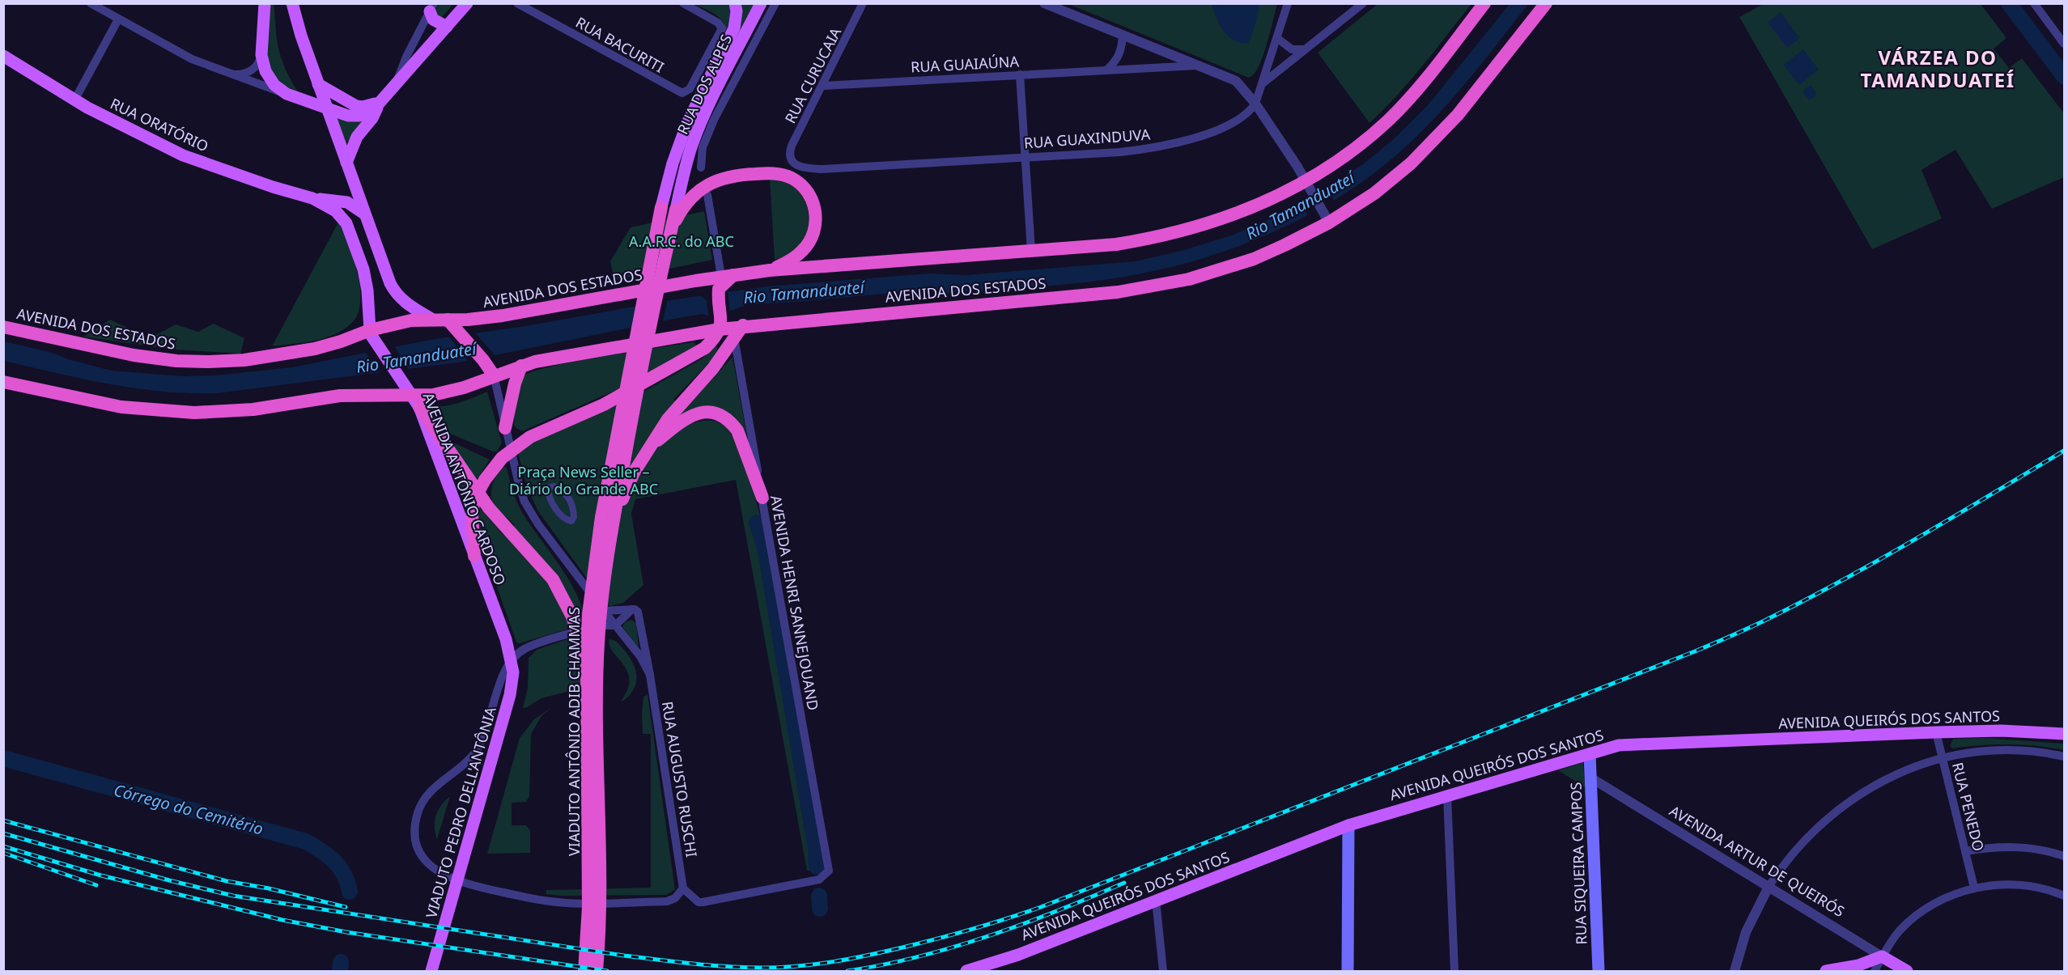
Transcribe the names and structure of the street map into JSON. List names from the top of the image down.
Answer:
{
  "streets": {
    "highway": ["AVENIDA DOS ESTADOS", "VIADUTO ANTÔNIO ADIB CHAMMAS"],
    "main road": [
      "RUA DOS ALPES",
      "RUA ORATÓRIO",
      "AVENIDA ANTÔNIO CARDOSO",
      "AVENIDA QUEIRÓS DOS SANTOS",
      "VIADUTO PEDRO DELL'ANTÔNIA",
      "AVENIDA ARTUR DE QUEIRÓS",
      "RUA SIQUEIRA CAMPOS"
    ],
    "street": [
      "RUA BACURITI",
      "RUA GUAIAÚNA",
      "RUA CURUCAIA",
      "RUA GUAXINDUVA",
      "AVENIDA HENRI SANNEJOUAND",
      "RUA AUGUSTO RUSCHI",
      "RUA PENEDO"
    ]
  },
  "crossings": [
    ["RUA GUAIAÚNA", "RUA CURUCAIA"],
    ["RUA CURUCAIA", "RUA GUAXINDUVA"],
    ["RUA DOS ALPES", "VIADUTO ANTÔNIO ADIB CHAMMAS"],
    ["RUA ORATÓRIO", "AVENIDA ANTÔNIO CARDOSO"],
    ["AVENIDA DOS ESTADOS", "AVENIDA ANTÔNIO CARDOSO"],
    ["AVENIDA DOS ESTADOS", "AVENIDA HENRI SANNEJOUAND"],
    ["AVENIDA DOS ESTADOS", "RUA AUGUSTO RUSCHI"],
    ["AVENIDA ANTÔNIO CARDOSO", "VIADUTO PEDRO DELL'ANTÔNIA"],
    ["AVENIDA HENRI SANNEJOUAND", "RUA AUGUSTO RUSCHI"],
    ["AVENIDA QUEIRÓS DOS SANTOS", "RUA PENEDO"],
    ["AVENIDA QUEIRÓS DOS SANTOS", "RUA SIQUEIRA CAMPOS"],
    ["AVENIDA ARTUR DE QUEIRÓS", "RUA SIQUEIRA CAMPOS"]
  ],
  "districts": ["VÁRZEA DO TAMANDUATEÍ"],
  "water": ["Rio Tamanduateí", "Córrego do Cemitério"],
  "parks": ["A.A.R.C. do ABC", "Praça News Seller – Diário do Grande ABC"]
}
